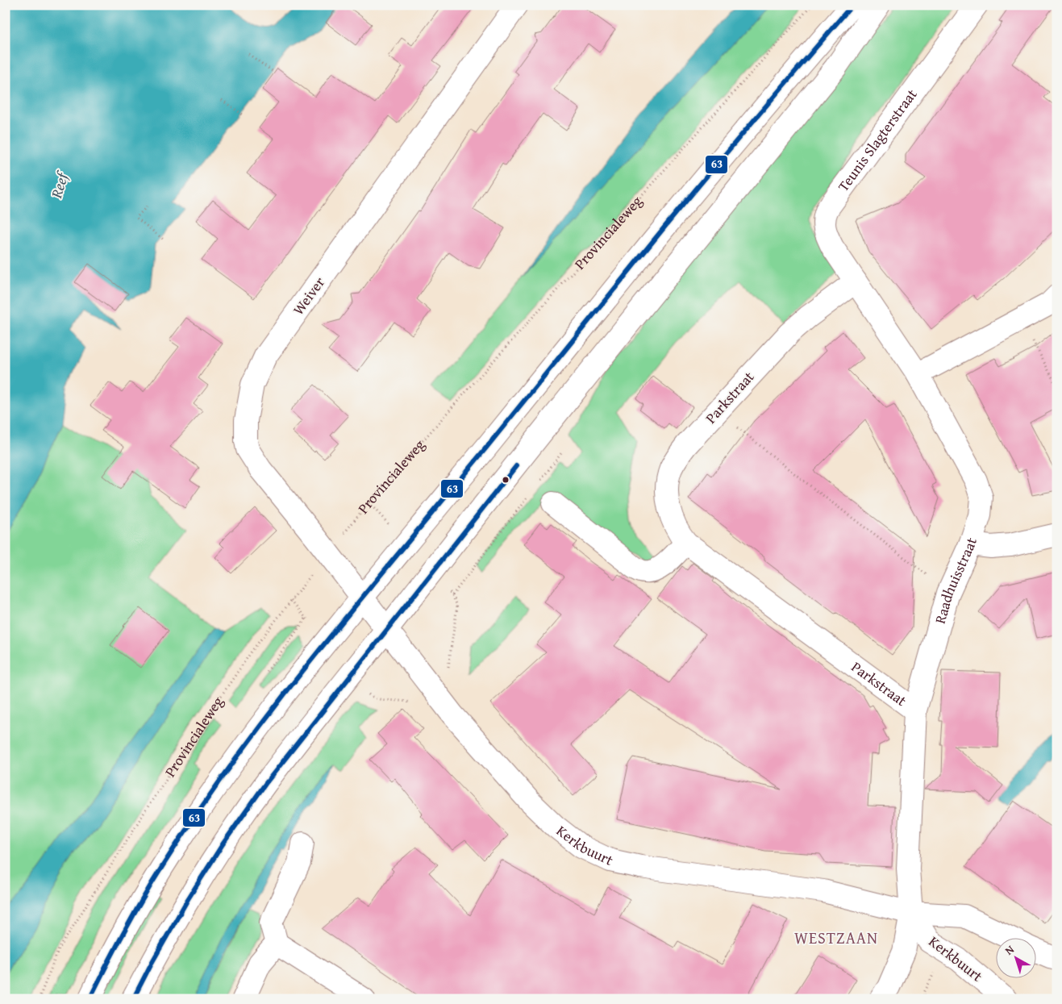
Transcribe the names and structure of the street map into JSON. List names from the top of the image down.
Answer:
{
  "streets": {
    "street": [
      "Teunis Slagterstraat",
      "Weiver",
      "Parkstraat",
      "Raadhuisstraat",
      "Kerkbuurt"
    ],
    "path": ["Provincialeweg"]
  },
  "crossings": [
    ["Teunis Slagterstraat", "Parkstraat"],
    ["Teunis Slagterstraat", "Raadhuisstraat"],
    ["Provincialeweg", "Weiver"],
    ["Weiver", "Kerkbuurt"],
    ["Parkstraat", "Raadhuisstraat"],
    ["Raadhuisstraat", "Kerkbuurt"]
  ],
  "districts": ["WESTZAAN"],
  "water": ["Reef"],
  "lines": ["transit line 63"],
  "north": "top left"
}
